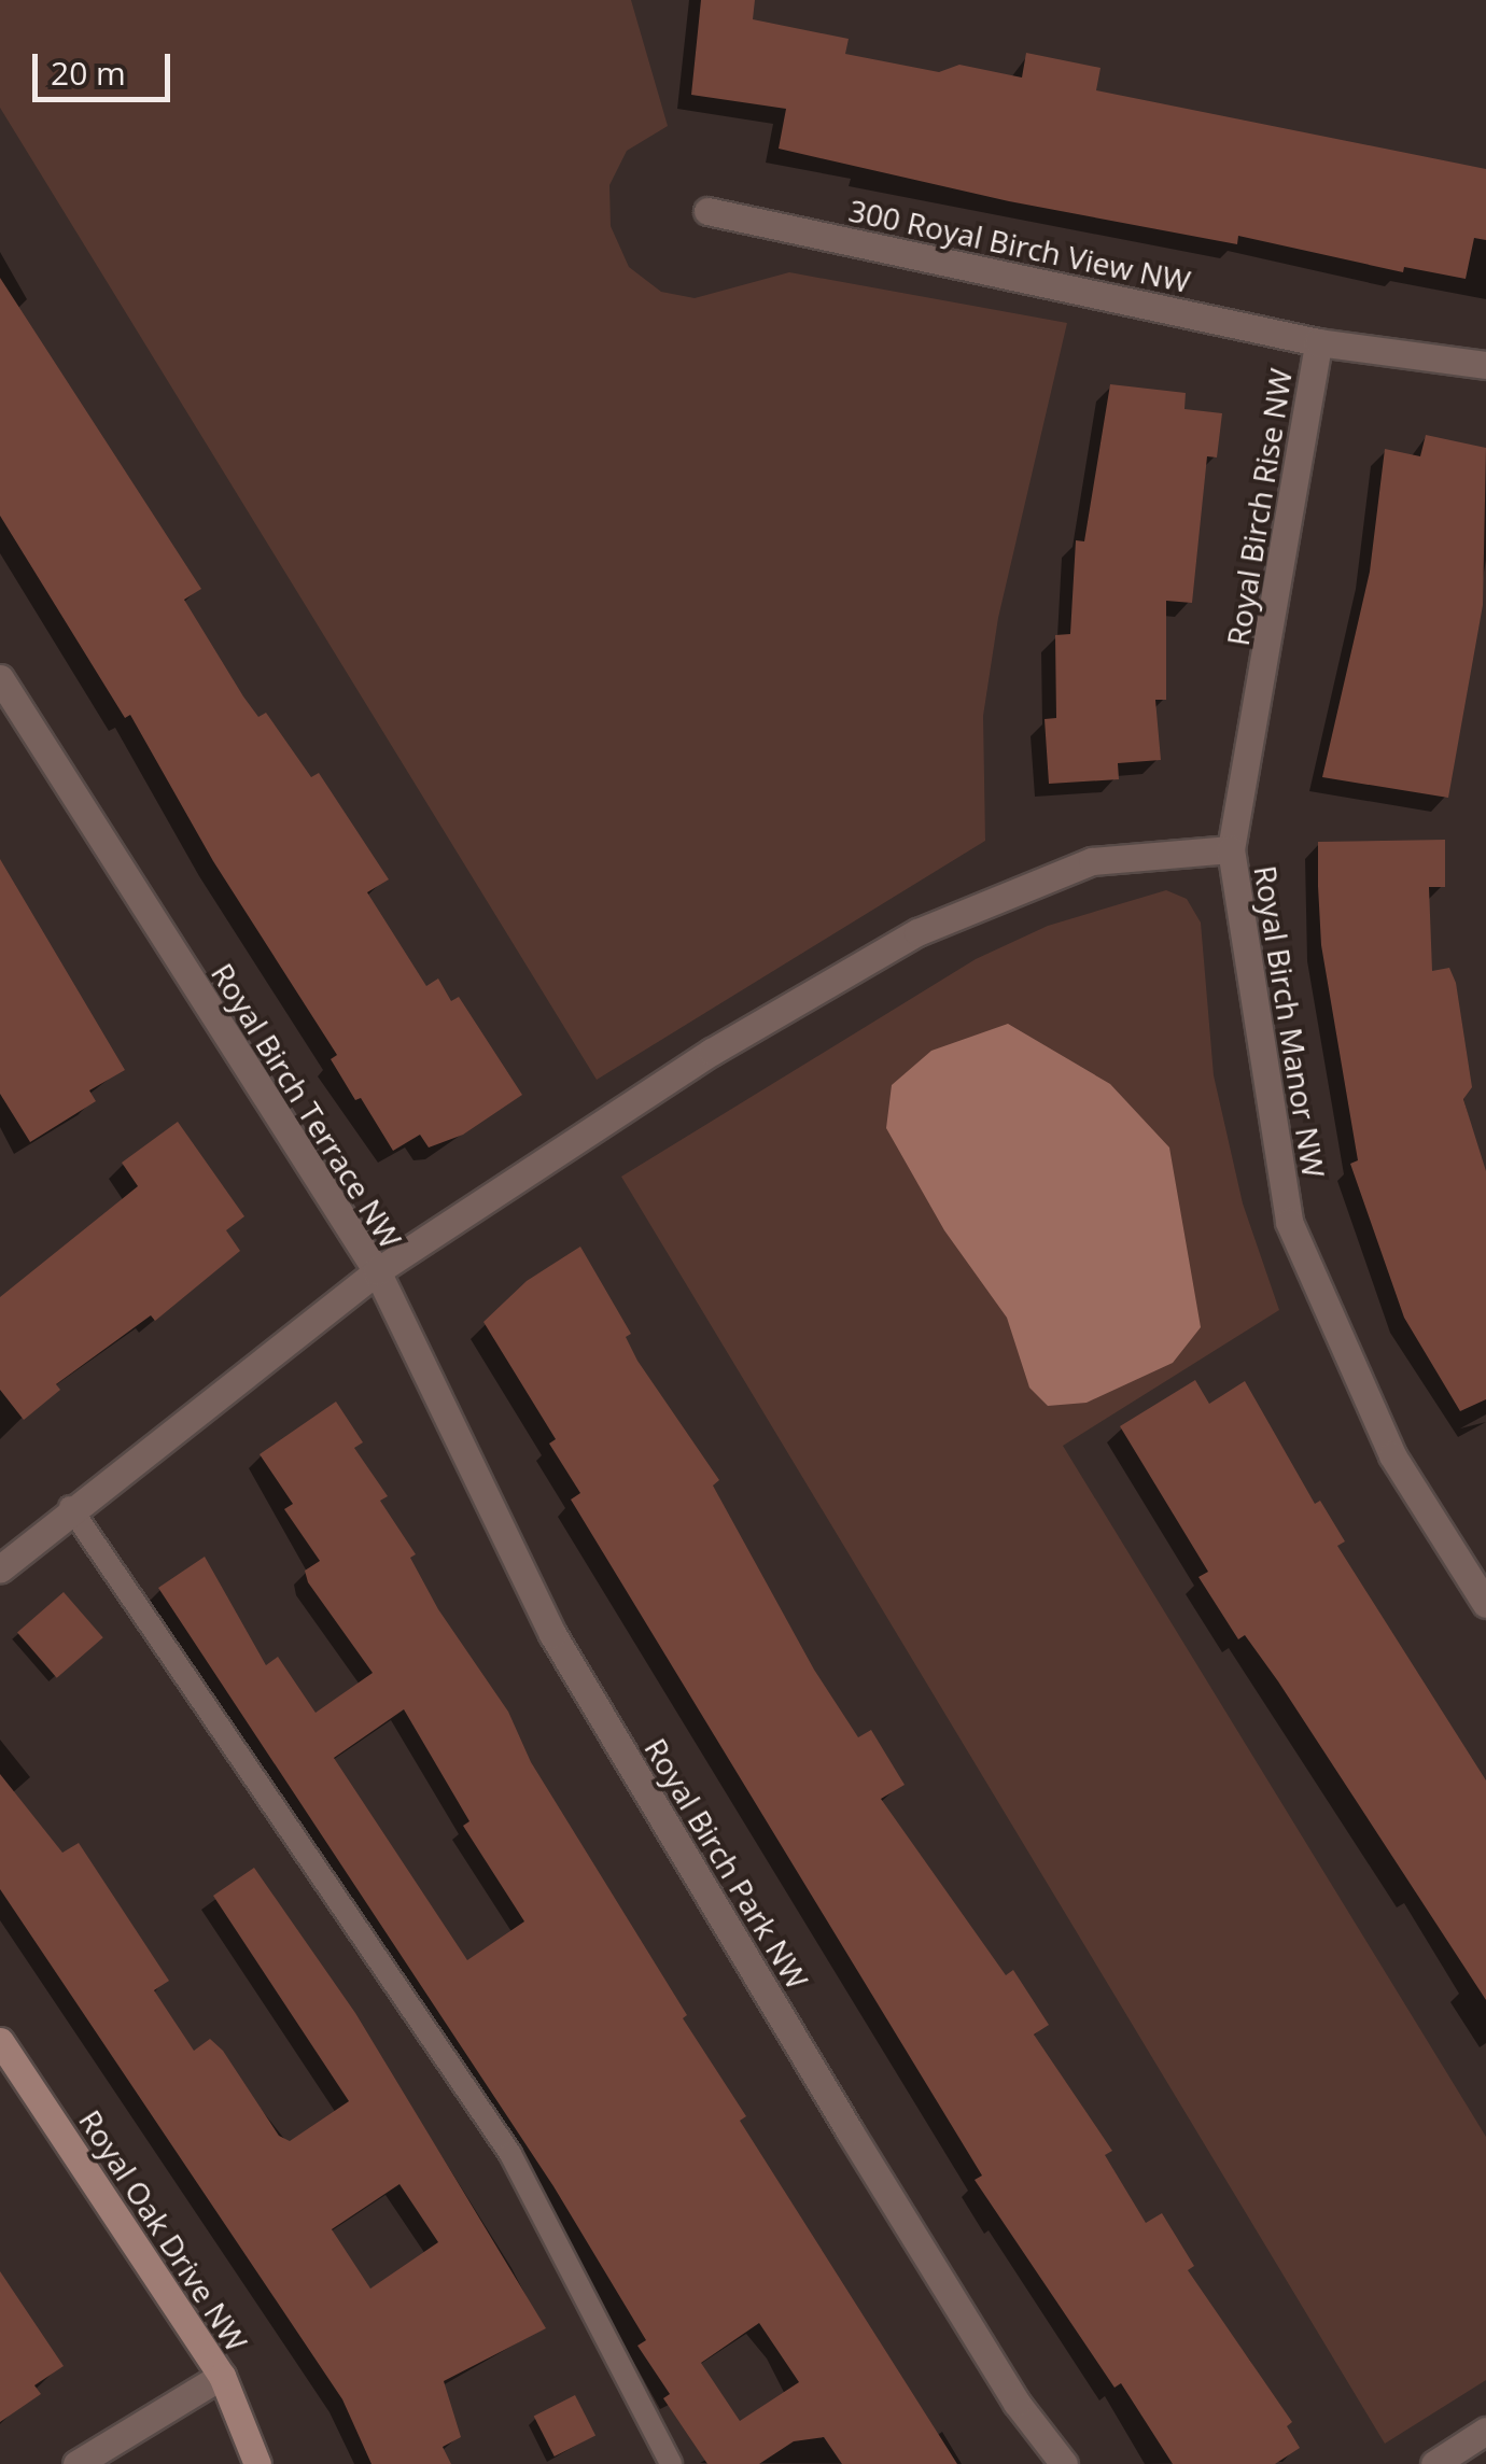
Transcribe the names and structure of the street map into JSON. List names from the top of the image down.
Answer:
{
  "streets": {
    "street": [
      "300 Royal Birch View NW",
      "Royal Birch Rise NW",
      "Royal Birch Manor NW",
      "Royal Birch Terrace NW",
      "Royal Birch Park NW",
      "Royal Oak Drive NW"
    ]
  },
  "crossings": [
    ["300 Royal Birch View NW", "Royal Birch Rise NW"],
    ["Royal Birch Rise NW", "Royal Birch Manor NW"],
    ["Royal Birch Manor NW", "Royal Birch Terrace NW"],
    ["Royal Birch Manor NW", "Royal Birch Park NW"],
    ["Royal Birch Terrace NW", "Royal Birch Park NW"]
  ],
  "scale_bar": "20 m"
}
